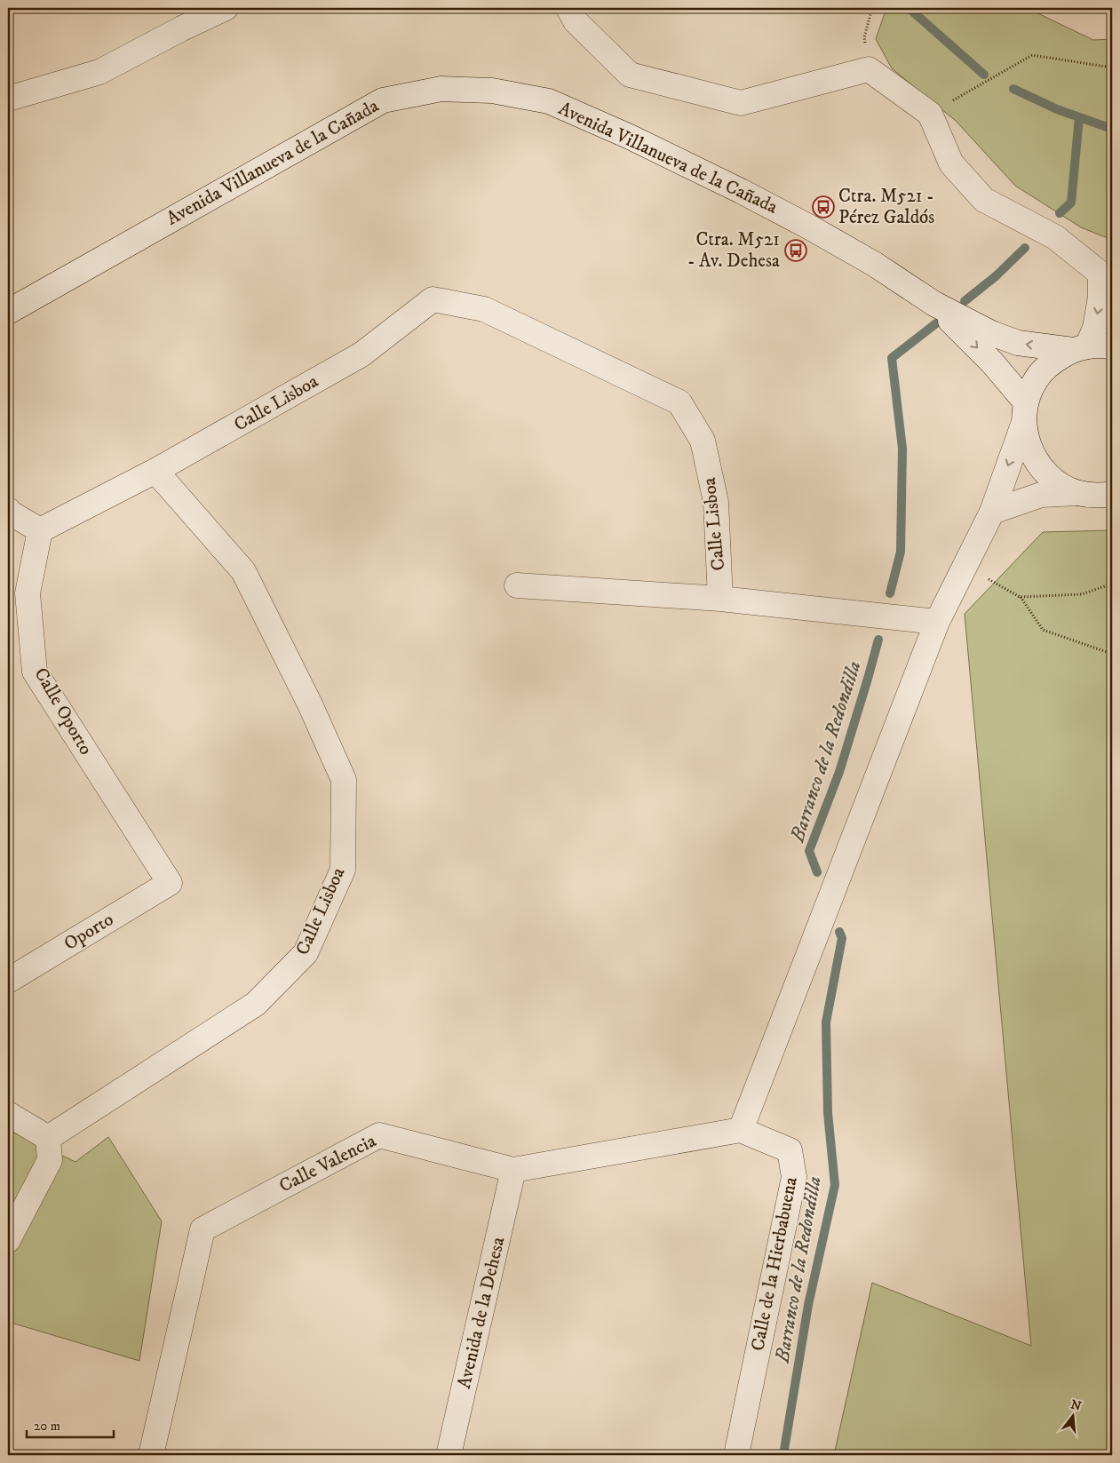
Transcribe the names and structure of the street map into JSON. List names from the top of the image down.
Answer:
{
  "streets": {
    "street": [
      "Avenida Villanueva de la Cañada",
      "Calle Lisboa",
      "Calle Oporto",
      "Oporto",
      "Calle Valencia",
      "Calle de la Hierbabuena",
      "Avenida de la Dehesa"
    ]
  },
  "crossings": [
    ["Calle Oporto", "Oporto"],
    ["Calle Valencia", "Calle de la Hierbabuena"],
    ["Calle Valencia", "Avenida de la Dehesa"]
  ],
  "water": ["Barranco de la Redondilla"],
  "places": {
    "bus stop": ["Ctra. M521 - Pérez Galdós", "Ctra. M521 - Av. Dehesa"]
  },
  "scale_bar": "20 m",
  "north": "top"
}
